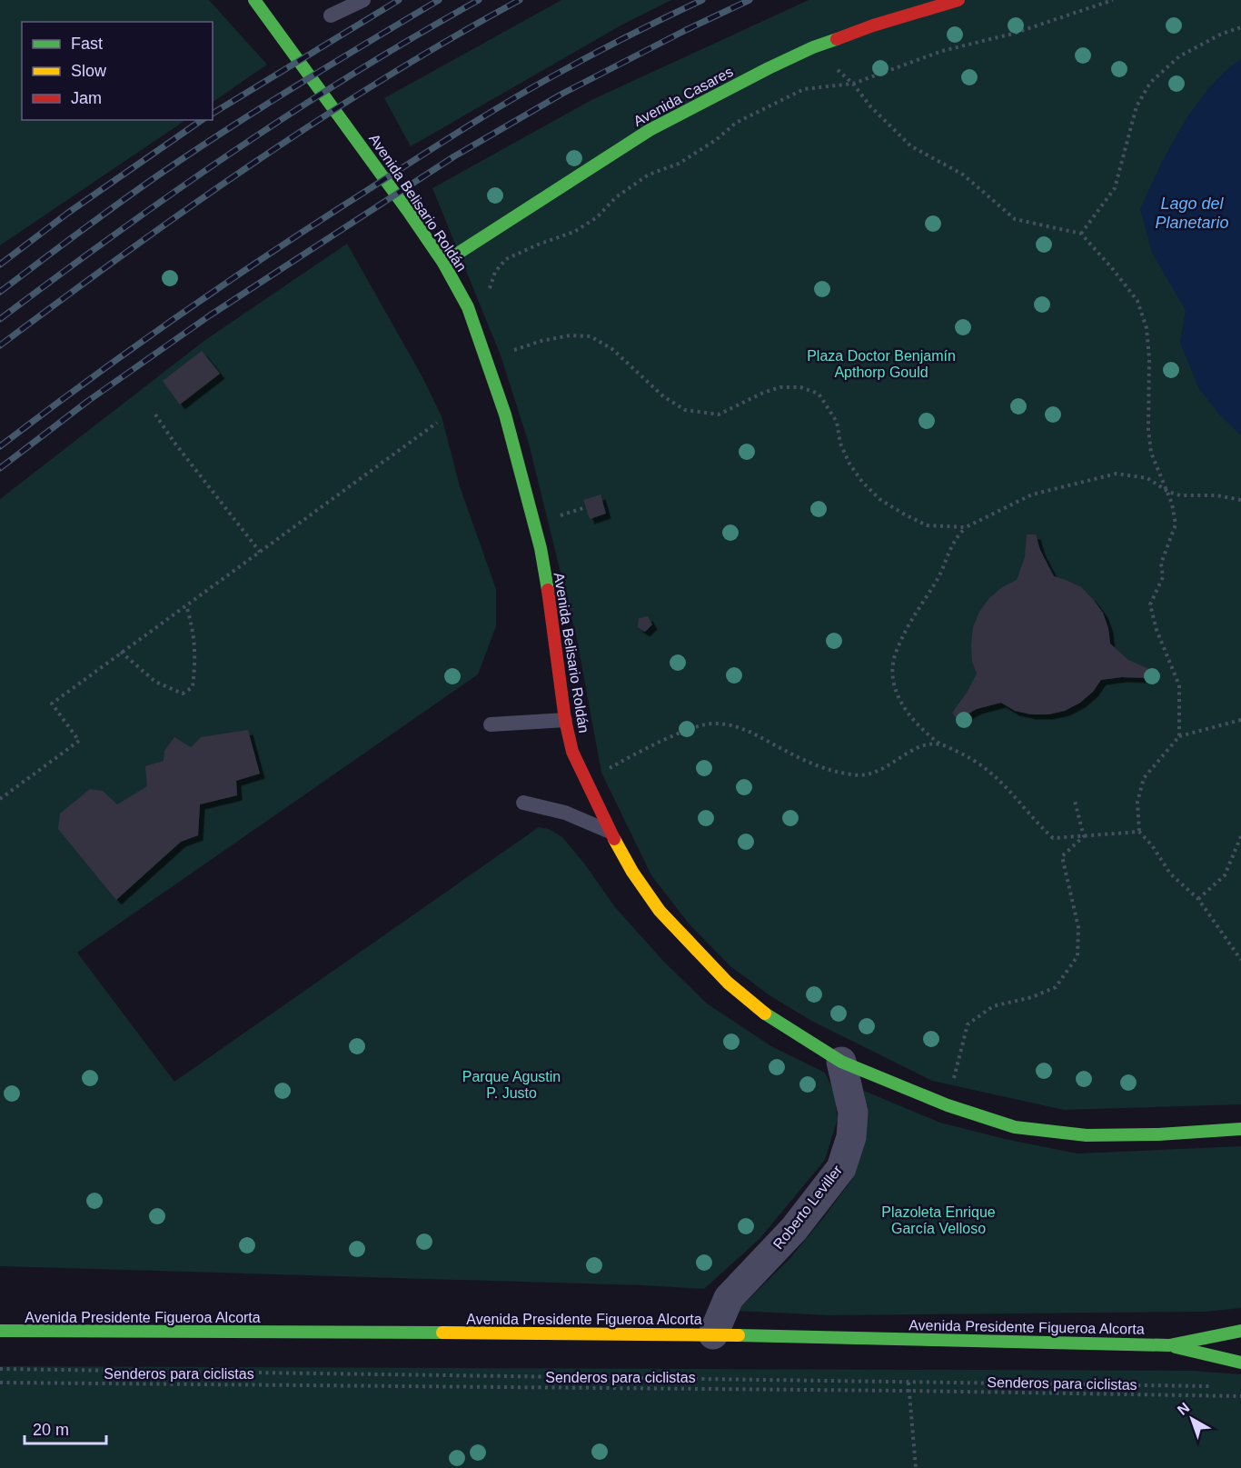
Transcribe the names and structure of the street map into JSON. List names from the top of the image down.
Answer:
{
  "streets": {
    "street": [
      "Avenida Casares",
      "Avenida Belisario Roldán",
      "Roberto Leviller",
      "Avenida Presidente Figueroa Alcorta"
    ],
    "path": ["Senderos para ciclistas"]
  },
  "crossings": [
    ["Avenida Casares", "Avenida Belisario Roldán"],
    ["Avenida Belisario Roldán", "Roberto Leviller"],
    ["Roberto Leviller", "Avenida Presidente Figueroa Alcorta"]
  ],
  "water": ["Lago del Planetario"],
  "parks": ["Plaza Doctor Benjamín Apthorp Gould", "Parque Agustin P. Justo", "Plazoleta Enrique García Velloso"],
  "legend": ["Fast", "Slow", "Jam"],
  "scale_bar": "20 m",
  "north": "top left"
}
